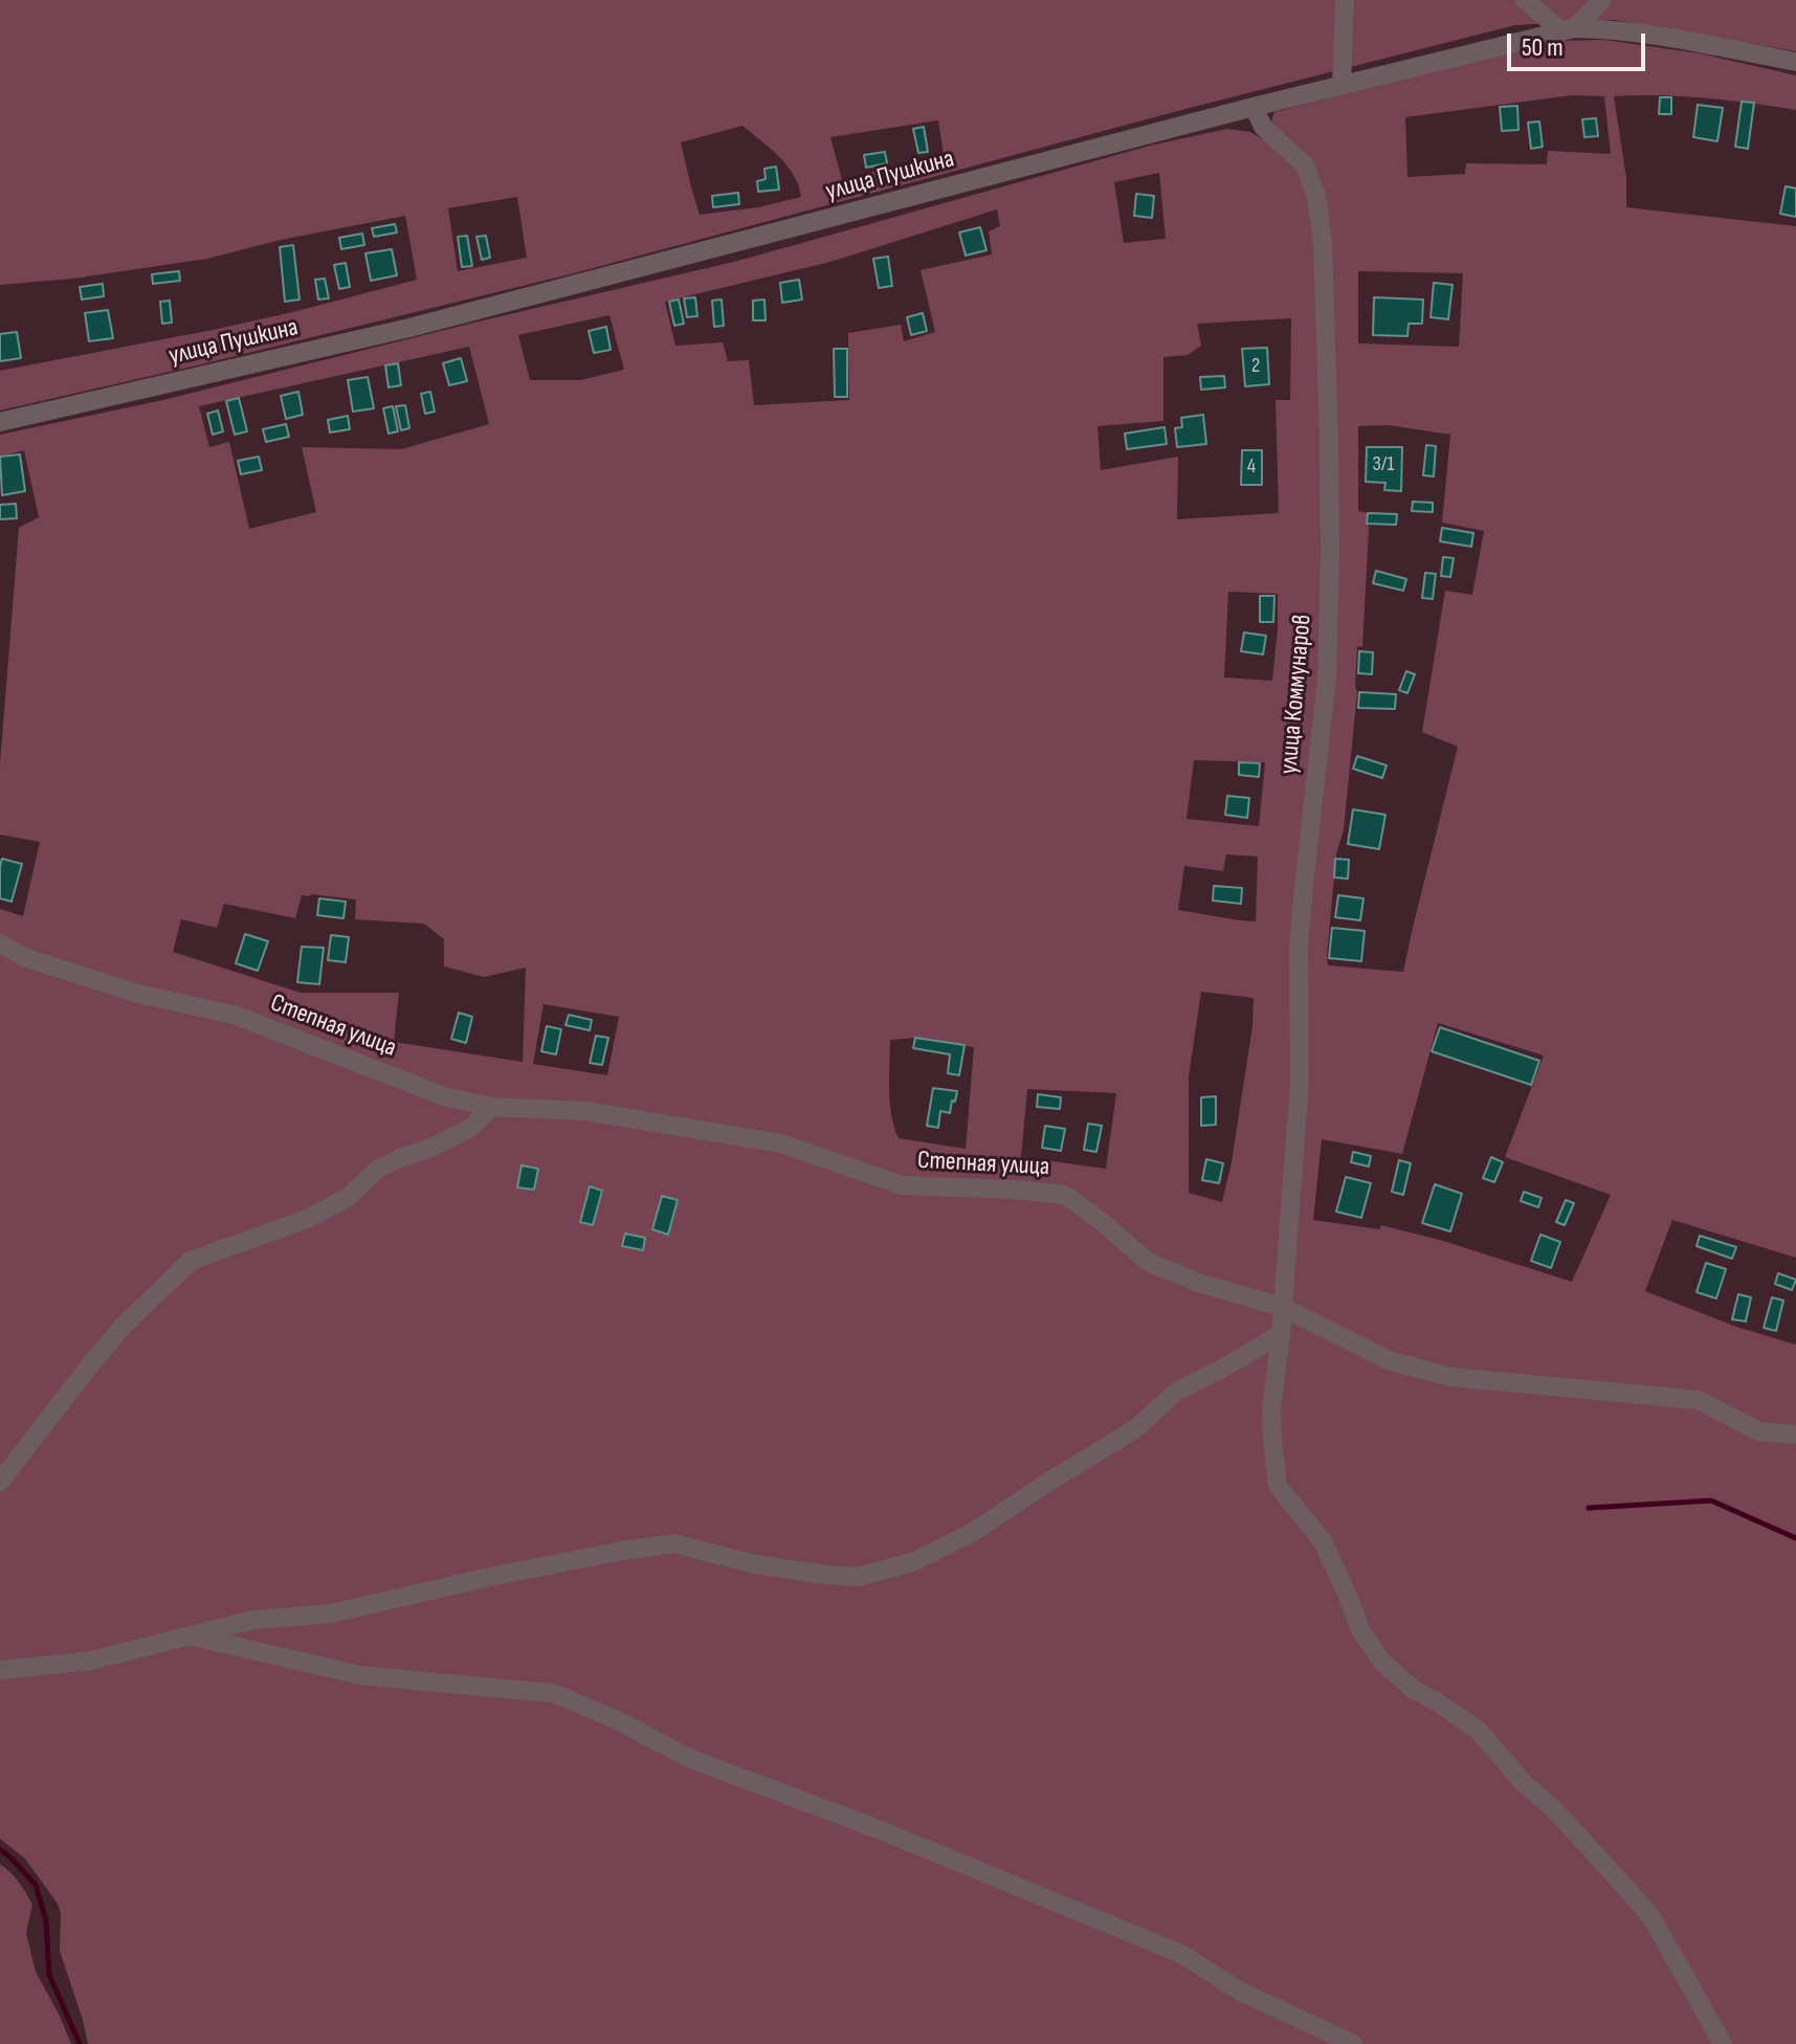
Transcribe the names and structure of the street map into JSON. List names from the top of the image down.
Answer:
{
  "streets": {
    "street": ["улица Пушкина", "улица Коммунаров", "Степная улица"]
  },
  "crossings": [
    ["улица Пушкина", "улица Коммунаров"],
    ["улица Коммунаров", "Степная улица"]
  ],
  "house_numbers": ["2", "3/1", "4"],
  "scale_bar": "50 m"
}
